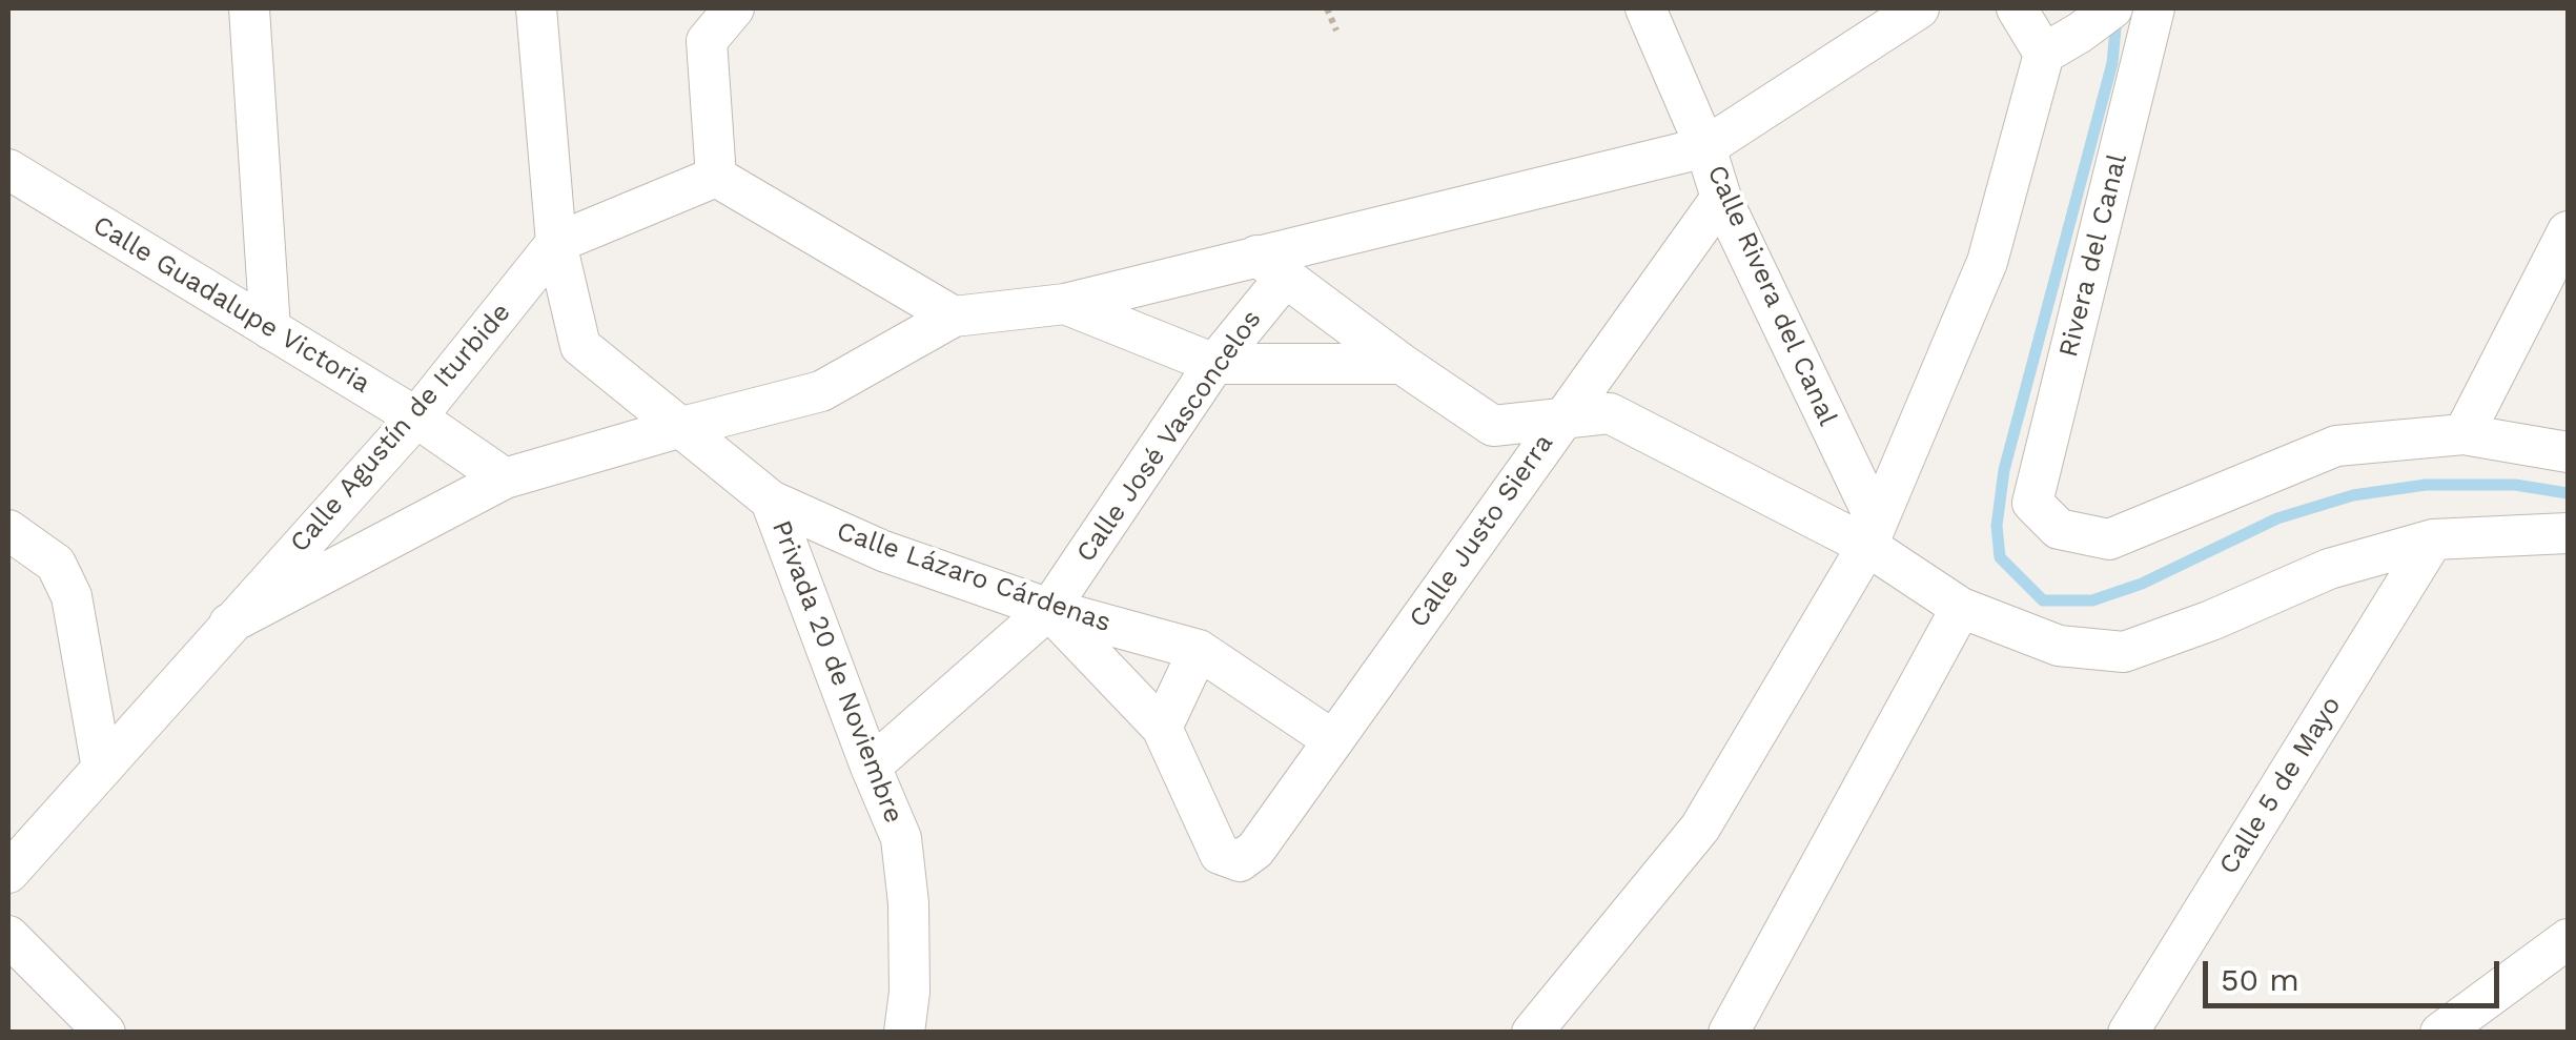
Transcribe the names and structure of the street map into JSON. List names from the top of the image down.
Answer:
{
  "streets": {
    "street": [
      "Rivera del Canal",
      "Calle Rivera del Canal",
      "Calle Guadalupe Victoria",
      "Calle Agustín de Iturbide",
      "Calle José Vasconcelos",
      "Calle Justo Sierra",
      "Calle Lázaro Cárdenas",
      "Privada 20 de Noviembre",
      "Calle 5 de Mayo"
    ]
  },
  "crossings": [
    ["Calle Rivera del Canal", "Calle Justo Sierra"],
    ["Calle Guadalupe Victoria", "Calle Agustín de Iturbide"],
    ["Calle Agustín de Iturbide", "Calle Lázaro Cárdenas"],
    ["Calle José Vasconcelos", "Calle Lázaro Cárdenas"],
    ["Calle José Vasconcelos", "Privada 20 de Noviembre"],
    ["Calle Justo Sierra", "Calle Lázaro Cárdenas"],
    ["Calle Lázaro Cárdenas", "Privada 20 de Noviembre"]
  ],
  "scale_bar": "50 m"
}
